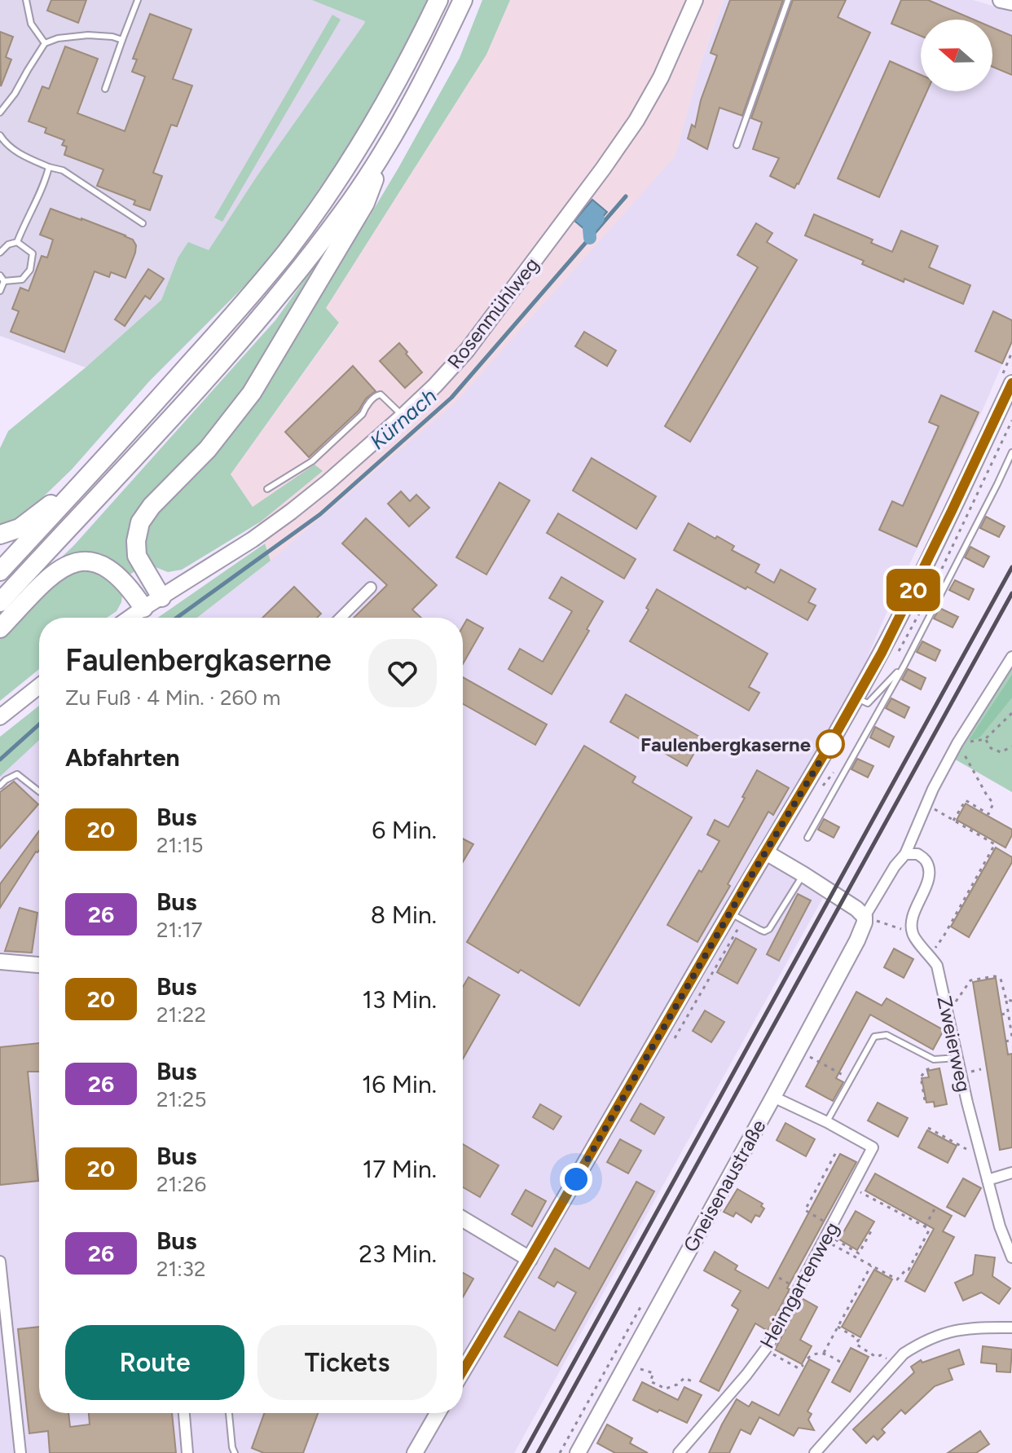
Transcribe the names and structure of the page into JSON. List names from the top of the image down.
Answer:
{
  "streets": {
    "street": [
      "Rosenmühlweg",
      "Zweierweg",
      "Gneisenaustraße",
      "Heimgartenweg"
    ]
  },
  "crossings": [
    ["Gneisenaustraße", "Heimgartenweg"]
  ],
  "water": ["Kürnach"],
  "places": ["Faulenbergkaserne"],
  "lines": ["bus line 20"],
  "north": "left",
  "page": {
    "on_map": "20",
    "heading": [
      ["Faulenbergkaserne", "Zu Fuß · 4 Min. · 260 m"],
      "Abfahrten"
    ],
    "list": [
      {
        "mark": "20",
        "name": "Bus",
        "note": "21:15",
        "value": "6 Min."
      },
      {
        "mark": "26",
        "name": "Bus",
        "note": "21:17",
        "value": "8 Min."
      },
      {
        "mark": "20",
        "name": "Bus",
        "note": "21:22",
        "value": "13 Min."
      },
      {
        "mark": "26",
        "name": "Bus",
        "note": "21:25",
        "value": "16 Min."
      },
      {
        "mark": "20",
        "name": "Bus",
        "note": "21:26",
        "value": "17 Min."
      },
      {
        "mark": "26",
        "name": "Bus",
        "note": "21:32",
        "value": "23 Min."
      }
    ],
    "buttons": ["Route", "Tickets"]
  }
}
